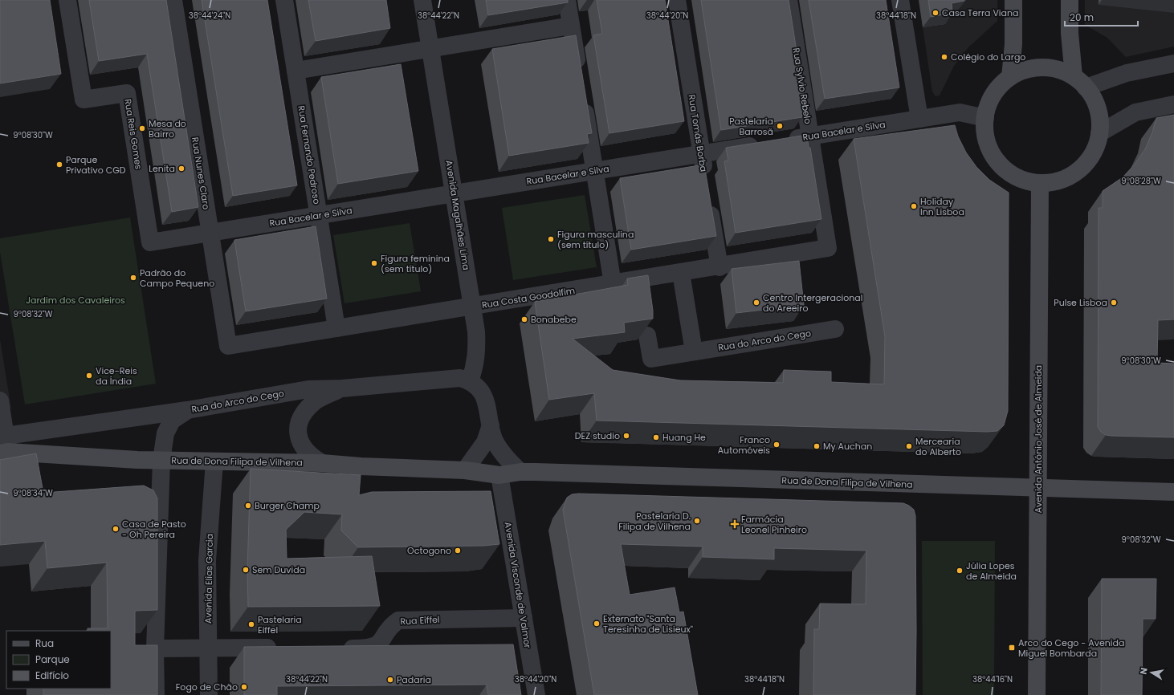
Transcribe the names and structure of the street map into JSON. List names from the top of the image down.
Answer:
{
  "streets": {
    "street": [
      "Rua Sylvio Rebelo",
      "Rua Bacelar e Silva",
      "Rua Tomás Borba",
      "Rua Reis Gomes",
      "Rua Fernando Pedroso",
      "Rua Nunes Claro",
      "Avenida Magalhães Lima",
      "Rua Costa Goodolfim",
      "Rua do Arco do Cego",
      "Avenida António José de Almeida",
      "Rua de Dona Filipa de Vilhena",
      "Avenida Elias Garcia",
      "Avenida Visconde de Valmor",
      "Rua Eiffel"
    ]
  },
  "crossings": [
    ["Rua Sylvio Rebelo", "Rua Bacelar e Silva"],
    ["Rua Sylvio Rebelo", "Rua Costa Goodolfim"],
    ["Rua Bacelar e Silva", "Rua Tomás Borba"],
    ["Rua Bacelar e Silva", "Rua Reis Gomes"],
    ["Rua Bacelar e Silva", "Rua Fernando Pedroso"],
    ["Rua Bacelar e Silva", "Rua Nunes Claro"],
    ["Rua Bacelar e Silva", "Avenida Magalhães Lima"],
    ["Rua Fernando Pedroso", "Rua Costa Goodolfim"],
    ["Rua Nunes Claro", "Rua Costa Goodolfim"],
    ["Avenida Magalhães Lima", "Rua Costa Goodolfim"],
    ["Avenida Magalhães Lima", "Rua do Arco do Cego"],
    ["Rua do Arco do Cego", "Rua de Dona Filipa de Vilhena"],
    ["Avenida António José de Almeida", "Rua de Dona Filipa de Vilhena"],
    ["Rua de Dona Filipa de Vilhena", "Avenida Elias Garcia"],
    ["Rua de Dona Filipa de Vilhena", "Avenida Visconde de Valmor"],
    ["Avenida Visconde de Valmor", "Rua Eiffel"]
  ],
  "parks": ["Jardim dos Cavaleiros"],
  "places": {
    "other": [
      "Casa Terra Viana",
      "Colégio do Largo",
      "Pastelaria Barrosã",
      "Mesa do Bairro",
      "Parque Privativo CGD",
      "Lenita",
      "Holiday Inn Lisboa",
      "Figura masculina (sem título)",
      "Figura feminina (sem título)",
      "Padrão do Campo Pequeno",
      "Centro Intergeracional do Areeiro",
      "Pulse Lisboa",
      "Bonabebe",
      "Vice-Reis da Índia",
      "DEZ studio",
      "Huang He",
      "Franco Automóveis",
      "My Auchan",
      "Mercearia do Alberto",
      "Burger Champ",
      "Pastelaria D. Filipa de Vilhena",
      "Casa de Pasto - Oh Pereira",
      "Octogono",
      "Sem Duvida",
      "Júlia Lopes de Almeida",
      "Externato \"Santa Teresinha de Lisieux\"",
      "Pastelaria Eiffel",
      "Padaria",
      "Fogo de Chão"
    ],
    "health": ["Farmácia Leonel Pinheiro"],
    "transit": ["Arco do Cego - Avenida Miguel Bombarda"]
  },
  "legend": ["Rua", "Parque", "Edifício"],
  "scale_bar": "20 m",
  "north": "left",
  "coordinates": [
    "38°44'24\"N",
    "38°44'22\"N",
    "38°44'20\"N",
    "38°44'18\"N",
    "9°08'30\"W",
    "9°08'28\"W",
    "9°08'32\"W",
    "9°08'34\"W",
    "38°44'16\"N"
  ]
}
